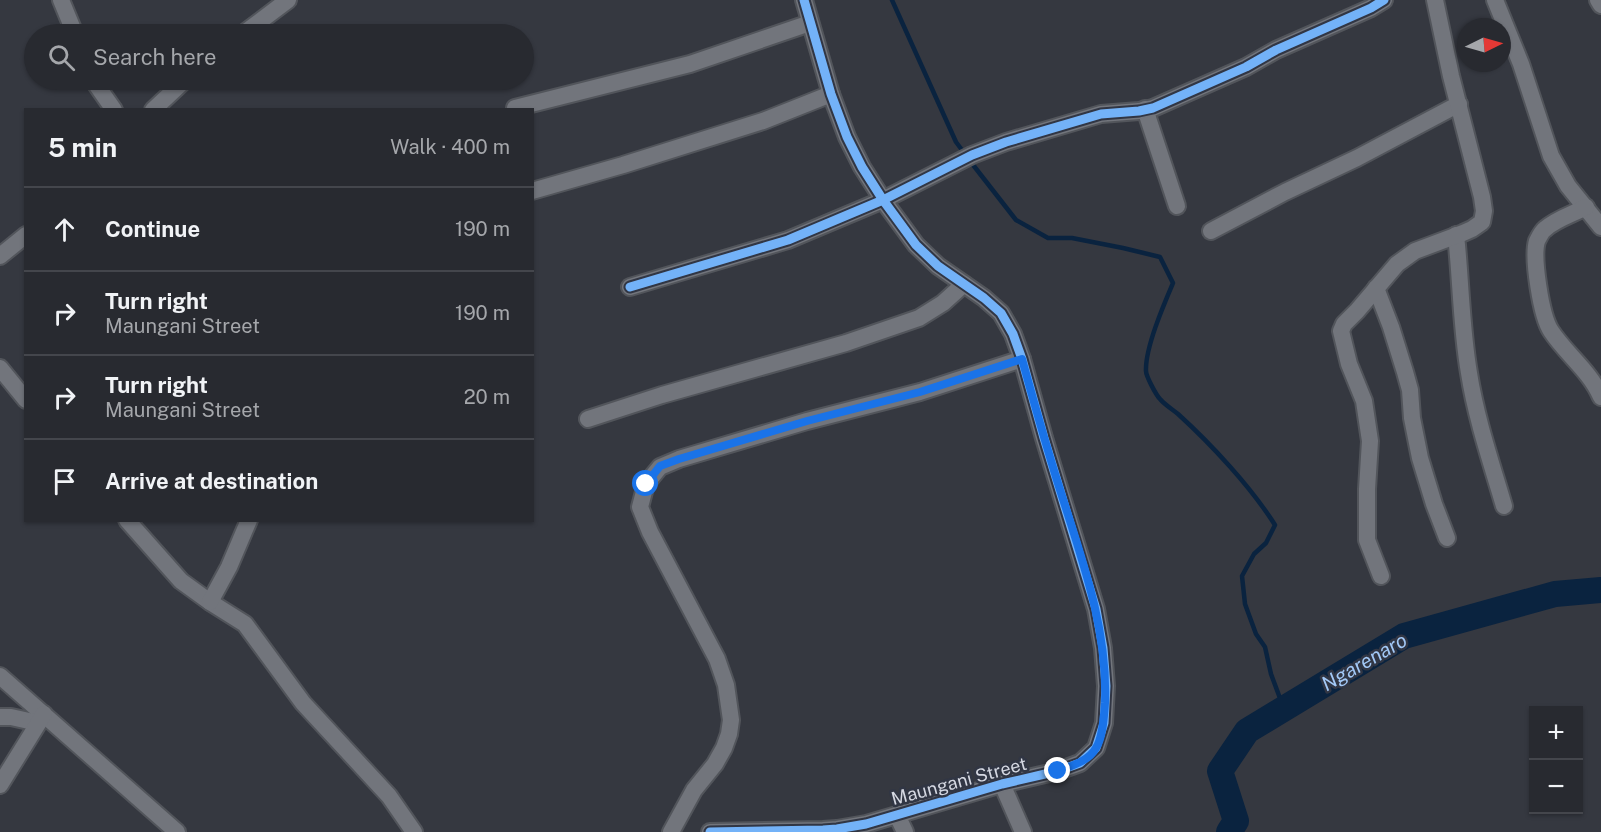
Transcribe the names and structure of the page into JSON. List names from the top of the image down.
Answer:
{
  "streets": {
    "street": ["Maungani Street"]
  },
  "water": ["Ngarenaro"],
  "north": "right",
  "page": {
    "search": "Search here",
    "heading": ["5 min", "Walk · 400 m"],
    "list": [
      ["Continue", "190 m"],
      ["Turn right", "Maungani Street", "190 m"],
      ["Turn right", "Maungani Street", "20 m"],
      "Arrive at destination"
    ],
    "map_buttons": ["+", "−"]
  }
}
